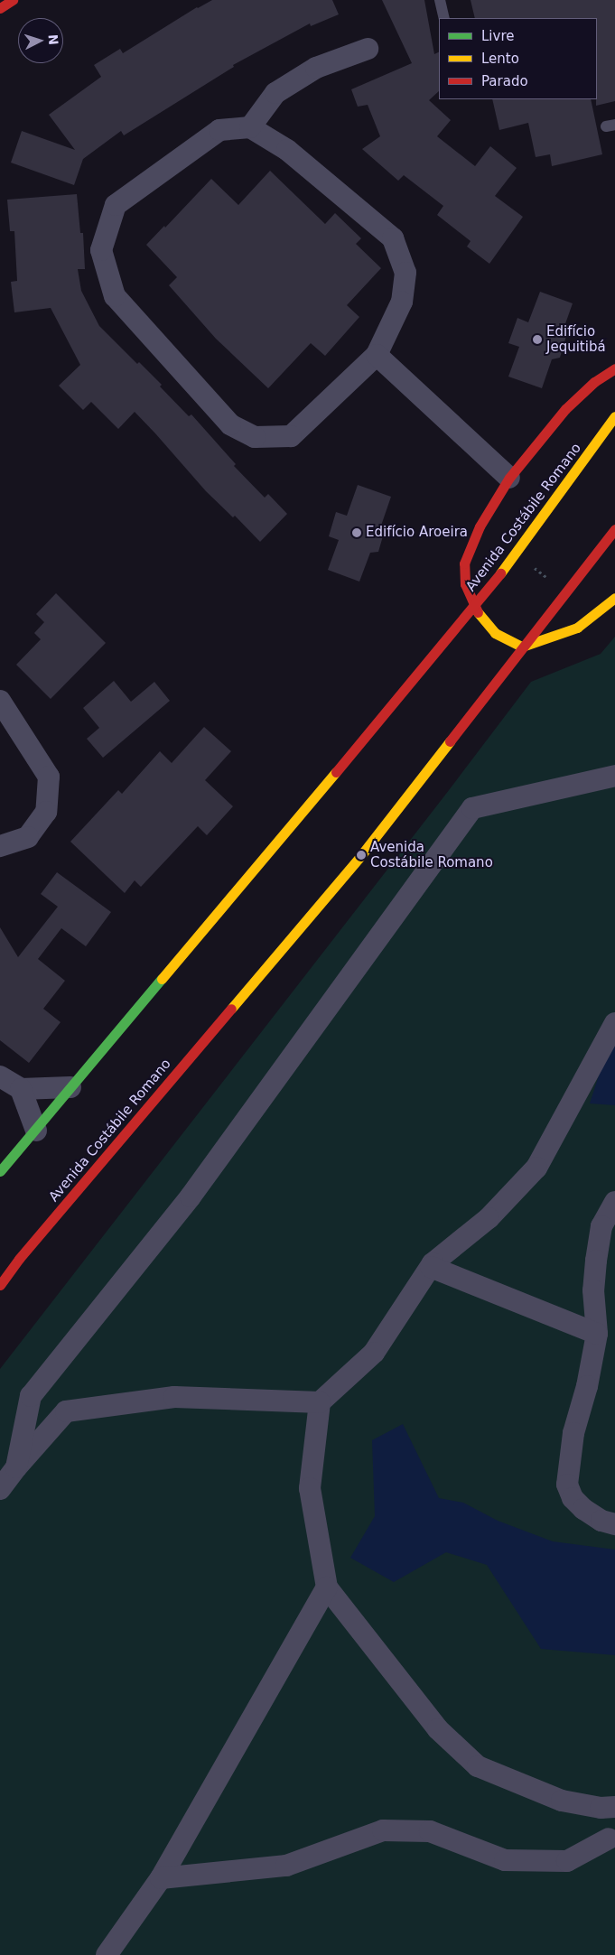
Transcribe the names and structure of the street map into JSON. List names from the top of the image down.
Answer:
{
  "streets": {
    "main road": ["Avenida Costábile Romano"]
  },
  "places": ["Edifício Jequitibá", "Edifício Aroeira", "Avenida Costábile Romano"],
  "legend": ["Livre", "Lento", "Parado"],
  "north": "right"
}
